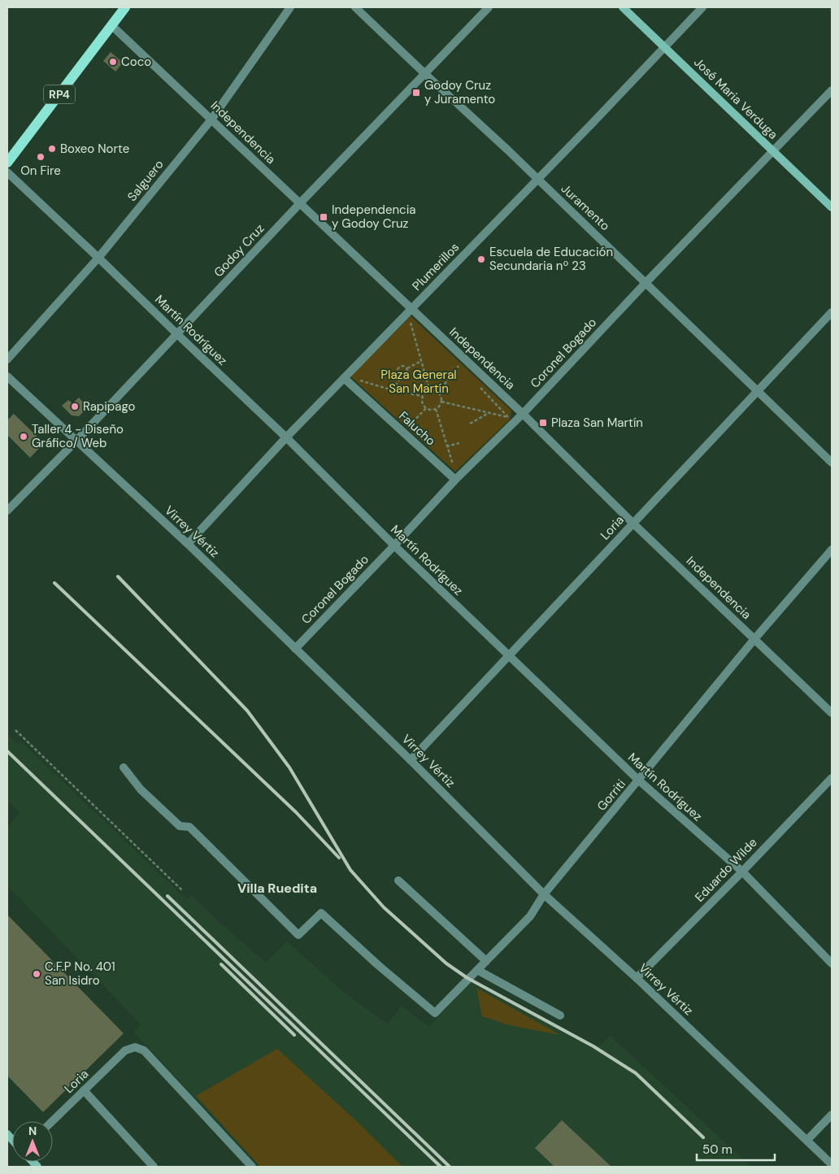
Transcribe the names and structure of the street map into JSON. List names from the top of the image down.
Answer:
{
  "streets": {
    "main road": ["RP4"],
    "street": [
      "José Maria Verduga",
      "Independencia",
      "Salguero",
      "Juramento",
      "Godoy Cruz",
      "Plumerillos",
      "Martín Rodríguez",
      "Coronel Bogado",
      "Falucho",
      "Loria",
      "Virrey Vértiz",
      "Gorriti",
      "Eduardo Wilde"
    ]
  },
  "crossings": [
    ["RP4", "Independencia"],
    ["José Maria Verduga", "Plumerillos"],
    ["José Maria Verduga", "Coronel Bogado"],
    ["Independencia", "Salguero"],
    ["Independencia", "Godoy Cruz"],
    ["Independencia", "Plumerillos"],
    ["Independencia", "Coronel Bogado"],
    ["Independencia", "Loria"],
    ["Independencia", "Gorriti"],
    ["Salguero", "Martín Rodríguez"],
    ["Juramento", "Godoy Cruz"],
    ["Juramento", "Plumerillos"],
    ["Juramento", "Coronel Bogado"],
    ["Juramento", "Loria"],
    ["Godoy Cruz", "Martín Rodríguez"],
    ["Godoy Cruz", "Virrey Vértiz"],
    ["Plumerillos", "Martín Rodríguez"],
    ["Plumerillos", "Falucho"],
    ["Plumerillos", "Virrey Vértiz"],
    ["Martín Rodríguez", "Coronel Bogado"],
    ["Martín Rodríguez", "Loria"],
    ["Martín Rodríguez", "Gorriti"],
    ["Martín Rodríguez", "Eduardo Wilde"],
    ["Coronel Bogado", "Falucho"],
    ["Coronel Bogado", "Virrey Vértiz"],
    ["Loria", "Virrey Vértiz"],
    ["Virrey Vértiz", "Gorriti"],
    ["Virrey Vértiz", "Eduardo Wilde"]
  ],
  "districts": ["Villa Ruedita"],
  "parks": ["Plaza General San Martín"],
  "places": {
    "other": [
      "Coco",
      "Boxeo Norte",
      "On Fire",
      "Escuela de Educación Secundaria nº 23",
      "Rapipago",
      "Taller 4 - Diseño Gráfico/ Web",
      "C.F.P No. 401 San Isidro"
    ],
    "transit": ["Godoy Cruz y Juramento", "Independencia y Godoy Cruz", "Plaza San Martín"]
  },
  "scale_bar": "50 m",
  "north": "top"
}
